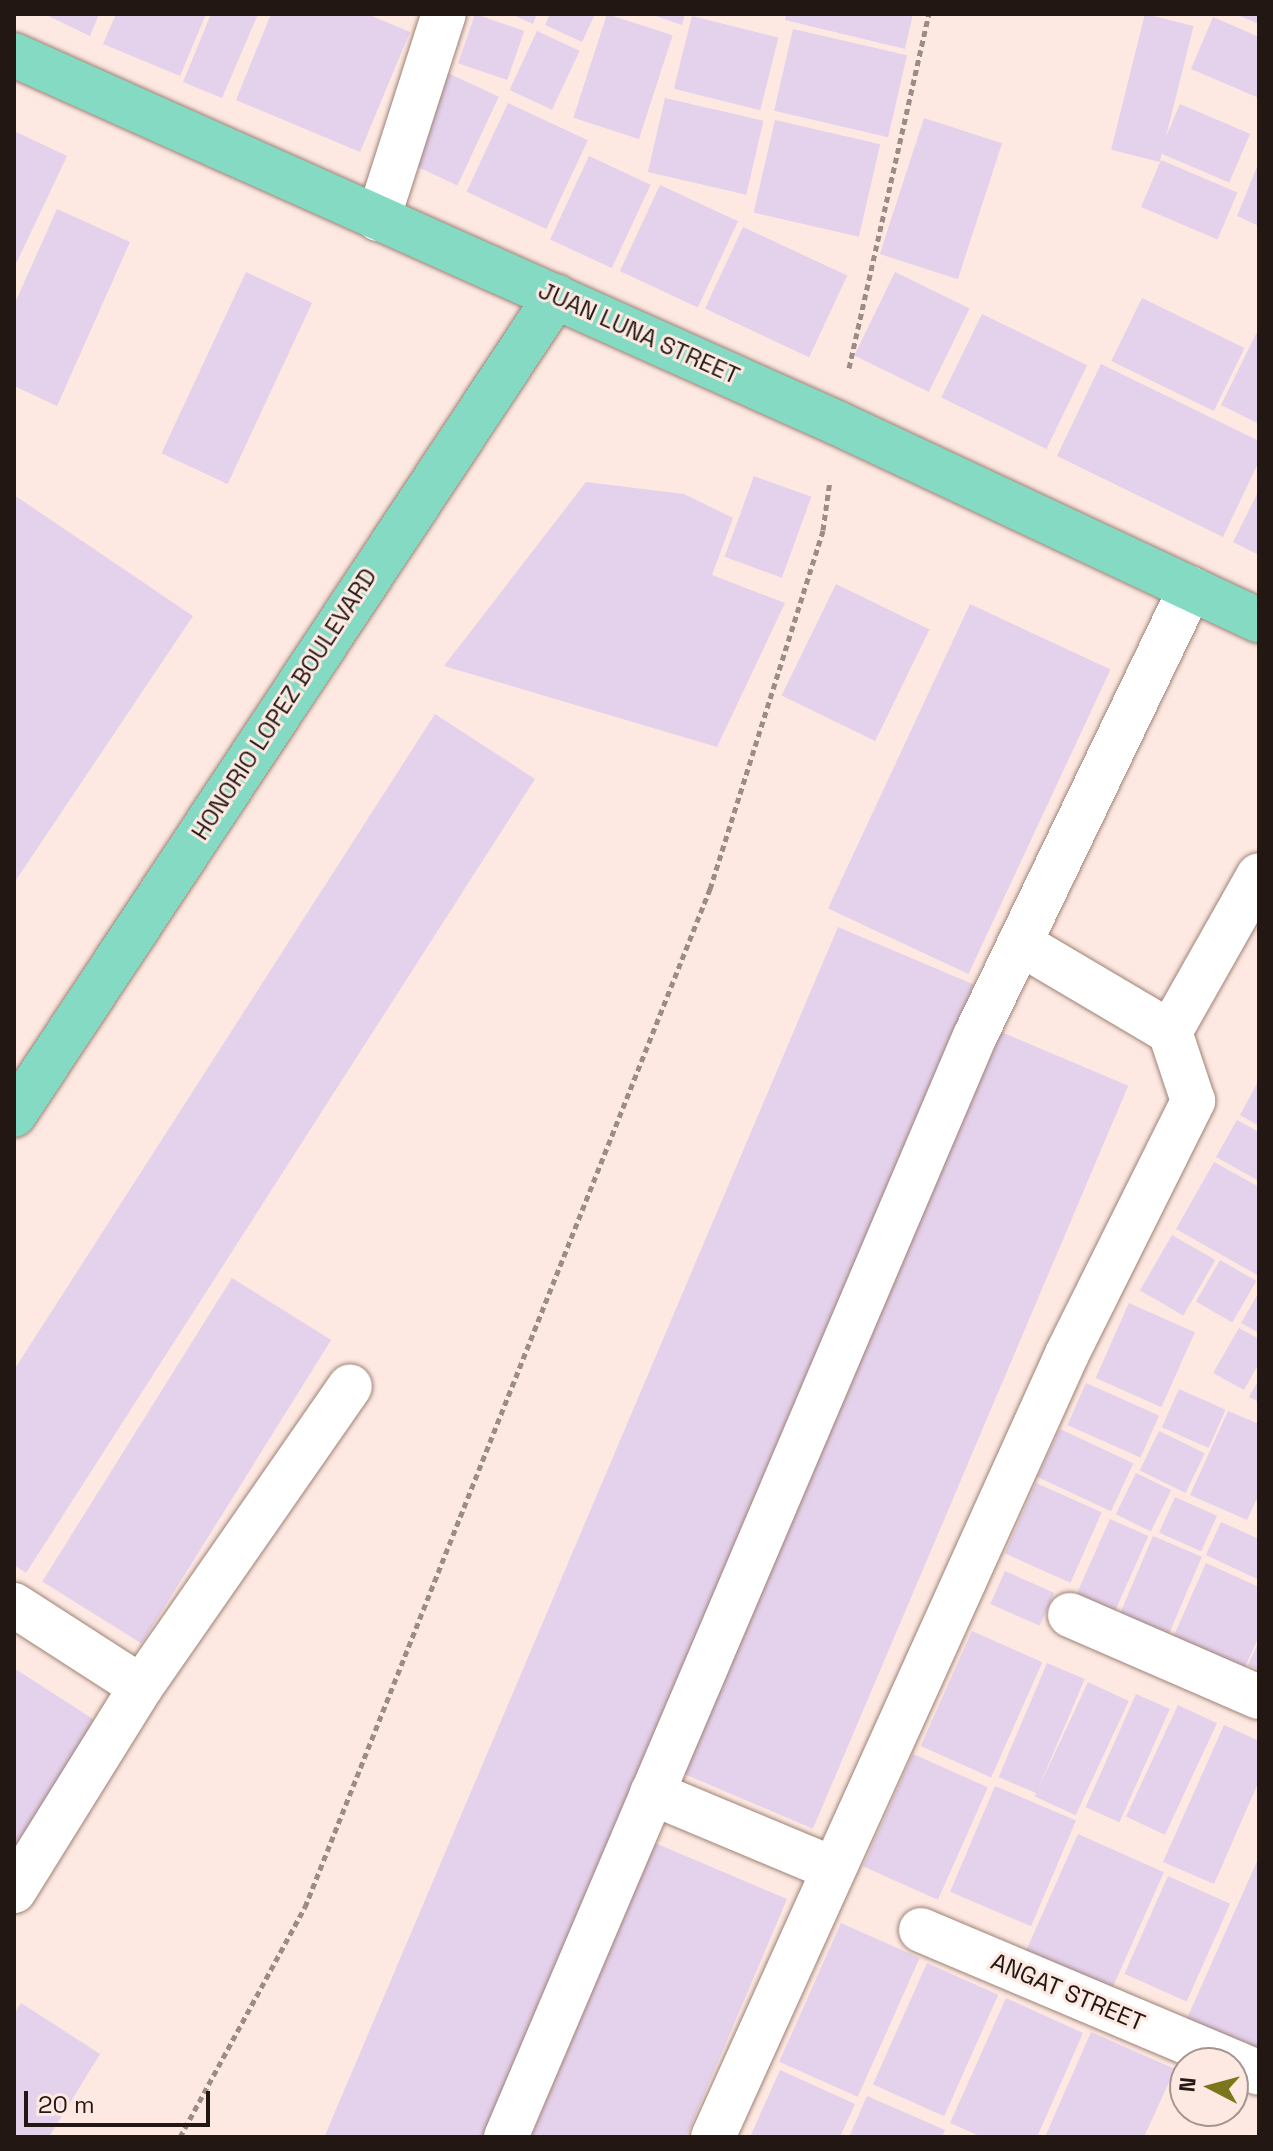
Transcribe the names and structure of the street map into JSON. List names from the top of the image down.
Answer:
{
  "streets": {
    "main road": ["JUAN LUNA STREET", "HONORIO LOPEZ BOULEVARD"],
    "street": ["ANGAT STREET"]
  },
  "crossings": [
    ["JUAN LUNA STREET", "HONORIO LOPEZ BOULEVARD"]
  ],
  "scale_bar": "20 m",
  "north": "left"
}
